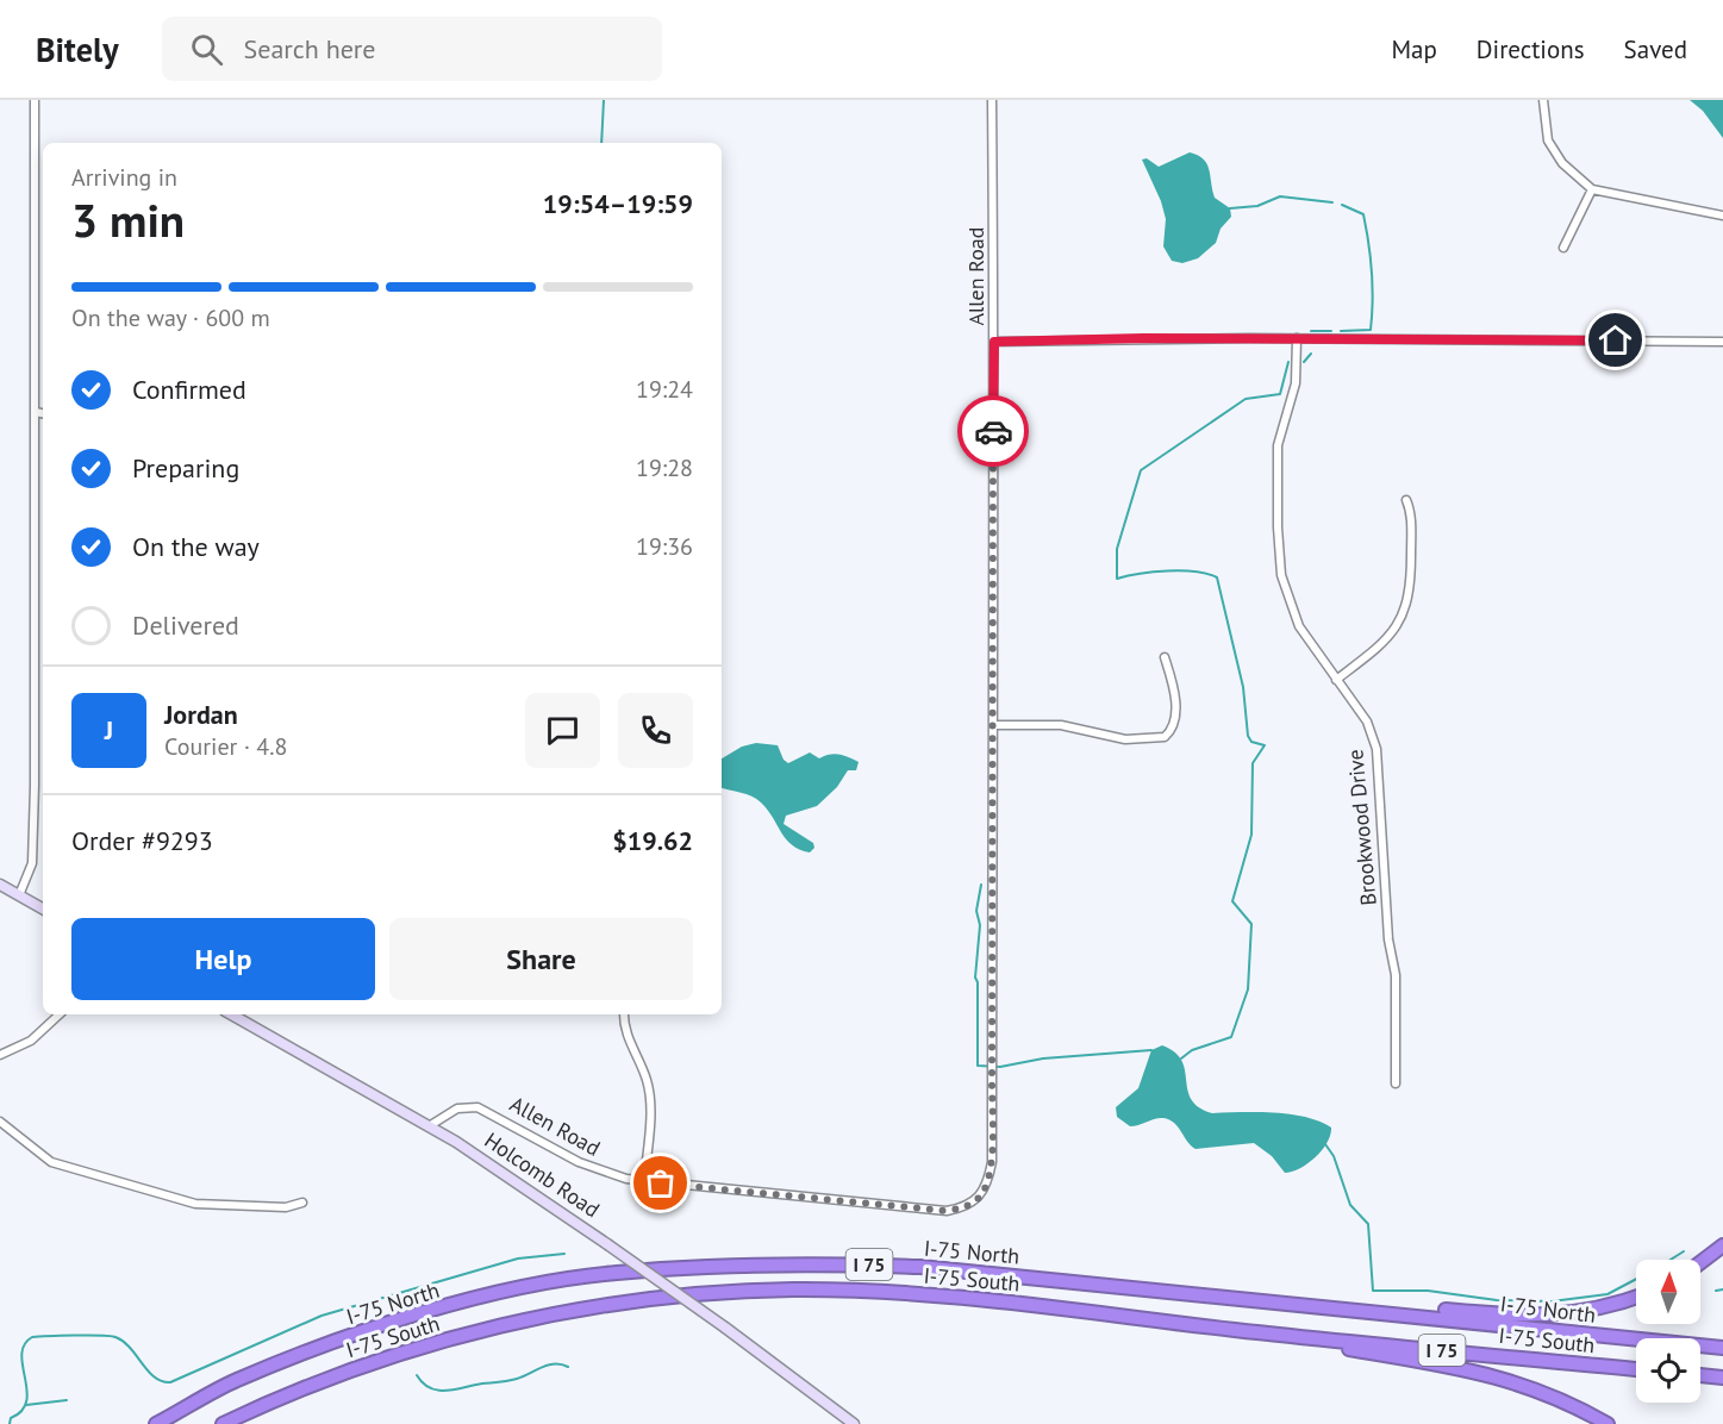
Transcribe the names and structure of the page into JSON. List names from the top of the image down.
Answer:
{
  "streets": {
    "highway": ["I-75 North", "I 75", "I-75 South"],
    "street": ["Allen Road", "Brookwood Drive", "Holcomb Road"]
  },
  "crossings": [
    ["Allen Road", "Holcomb Road"]
  ],
  "north": "top",
  "page": {
    "header": "Bitely",
    "search": "Search here",
    "nav": ["Map", "Directions", "Saved"],
    "heading": ["3 min", "Arriving in", "19:54–19:59"],
    "panel": [
      "Jordan",
      "Courier · 4.8",
      "Order #9293",
      "$19.62"
    ],
    "bar": "On the way · 600 m",
    "list": [
      ["Confirmed", "19:24"],
      ["Preparing", "19:28"],
      ["On the way", "19:36"],
      "Delivered"
    ],
    "round": "J",
    "buttons": ["Help", "Share"]
  }
}
